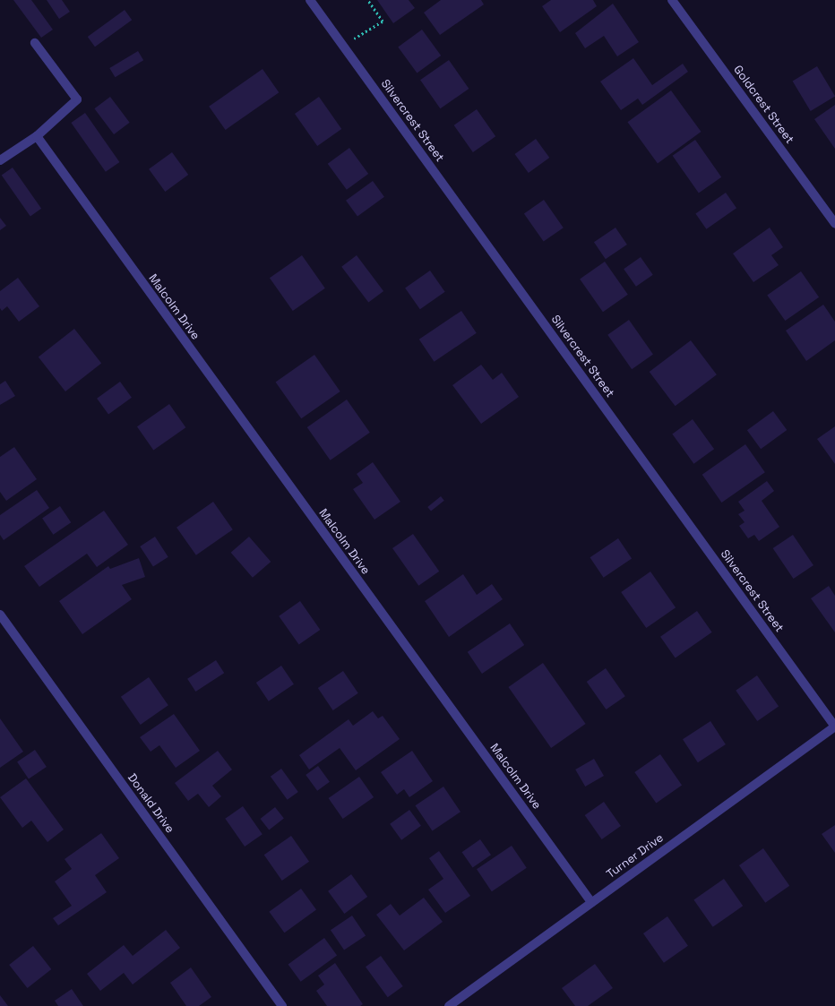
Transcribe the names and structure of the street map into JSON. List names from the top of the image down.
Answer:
{
  "streets": {
    "street": [
      "Goldcrest Street",
      "Silvercrest Street",
      "Malcolm Drive",
      "Donald Drive",
      "Turner Drive"
    ]
  },
  "crossings": [
    ["Silvercrest Street", "Turner Drive"],
    ["Malcolm Drive", "Turner Drive"]
  ]
}
